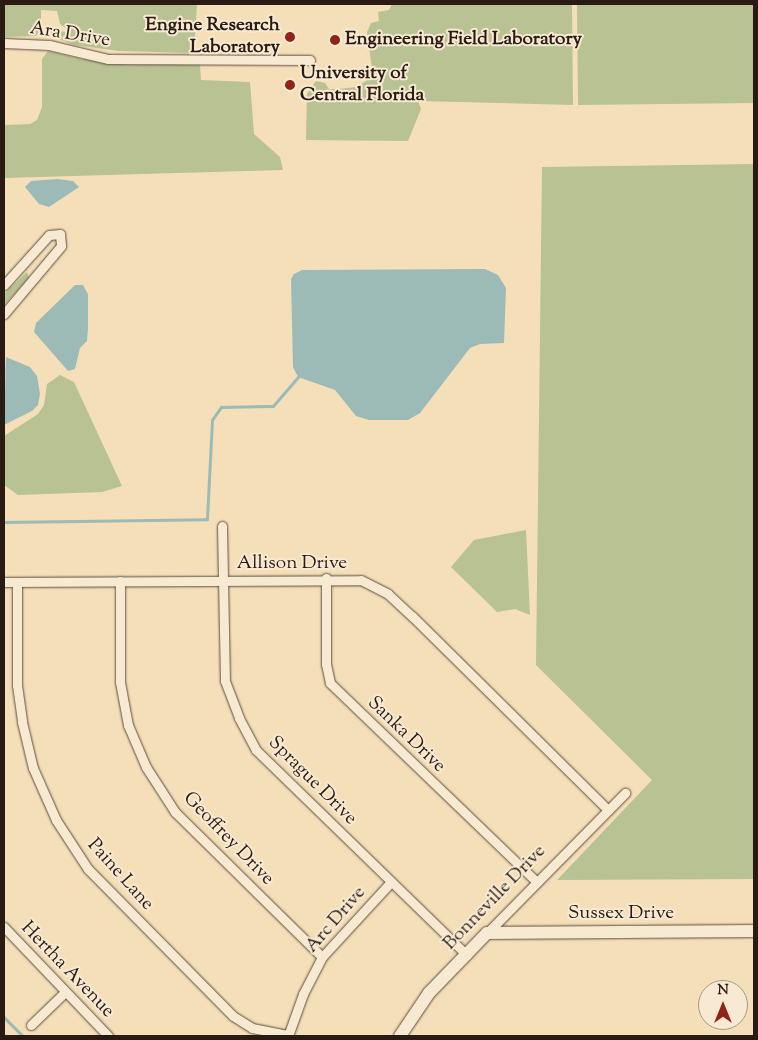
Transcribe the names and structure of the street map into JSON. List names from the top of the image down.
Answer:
{
  "streets": {
    "street": [
      "Ara Drive",
      "Allison Drive",
      "Sanka Drive",
      "Sprague Drive",
      "Geoffrey Drive",
      "Paine Lane",
      "Bonneville Drive",
      "Sussex Drive",
      "Arc Drive",
      "Hertha Avenue"
    ]
  },
  "crossings": [
    ["Allison Drive", "Sanka Drive"],
    ["Allison Drive", "Sprague Drive"],
    ["Allison Drive", "Geoffrey Drive"],
    ["Allison Drive", "Paine Lane"],
    ["Allison Drive", "Bonneville Drive"],
    ["Sanka Drive", "Bonneville Drive"],
    ["Sprague Drive", "Bonneville Drive"],
    ["Sprague Drive", "Arc Drive"],
    ["Geoffrey Drive", "Arc Drive"],
    ["Paine Lane", "Arc Drive"],
    ["Bonneville Drive", "Sussex Drive"]
  ],
  "places": ["Engine Research Laboratory", "Engineering Field Laboratory", "University of Central Florida"],
  "north": "top"
}
